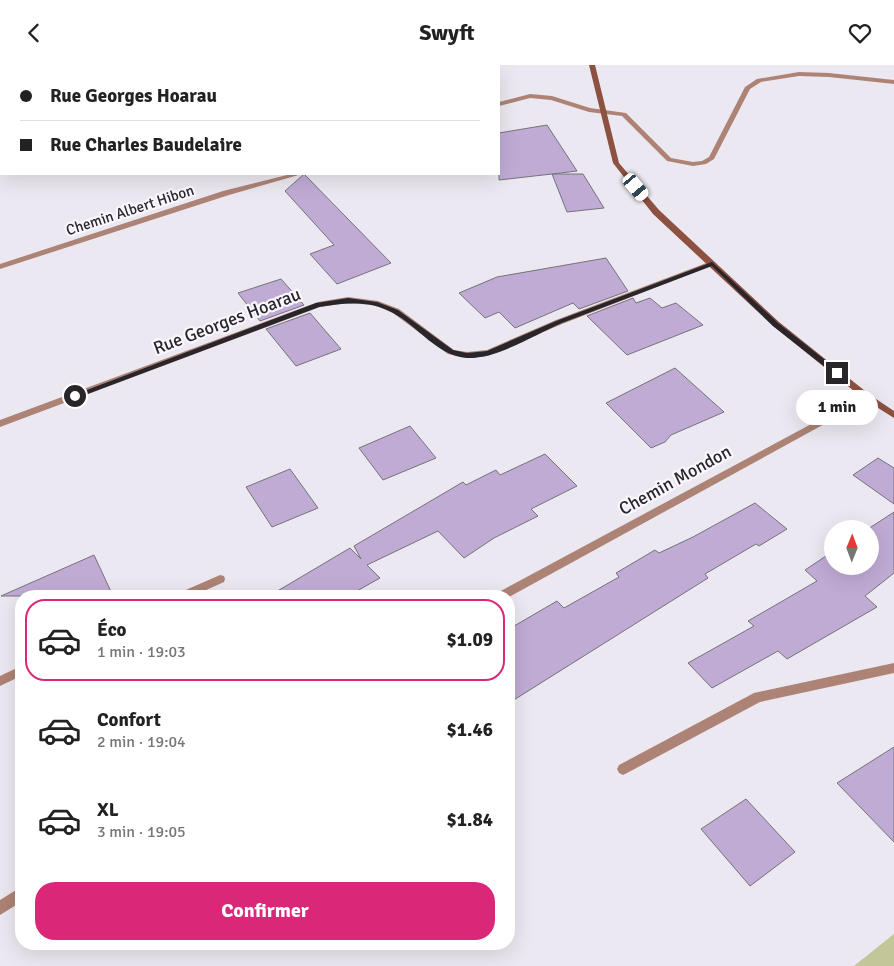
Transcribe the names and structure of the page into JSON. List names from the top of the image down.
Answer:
{
  "streets": {
    "street": ["Chemin Albert Hibon", "Rue Georges Hoarau", "Chemin Mondon"]
  },
  "north": "top",
  "page": {
    "header": "Swyft",
    "banner": ["Rue Georges Hoarau", "Rue Charles Baudelaire"],
    "bubble": "1 min",
    "list": [
      {
        "name": "Éco",
        "note": "1 min · 19:03",
        "value": "$1.09"
      },
      {
        "name": "Confort",
        "note": "2 min · 19:04",
        "value": "$1.46"
      },
      {
        "name": "XL",
        "note": "3 min · 19:05",
        "value": "$1.84"
      }
    ],
    "buttons": "Confirmer"
  }
}
